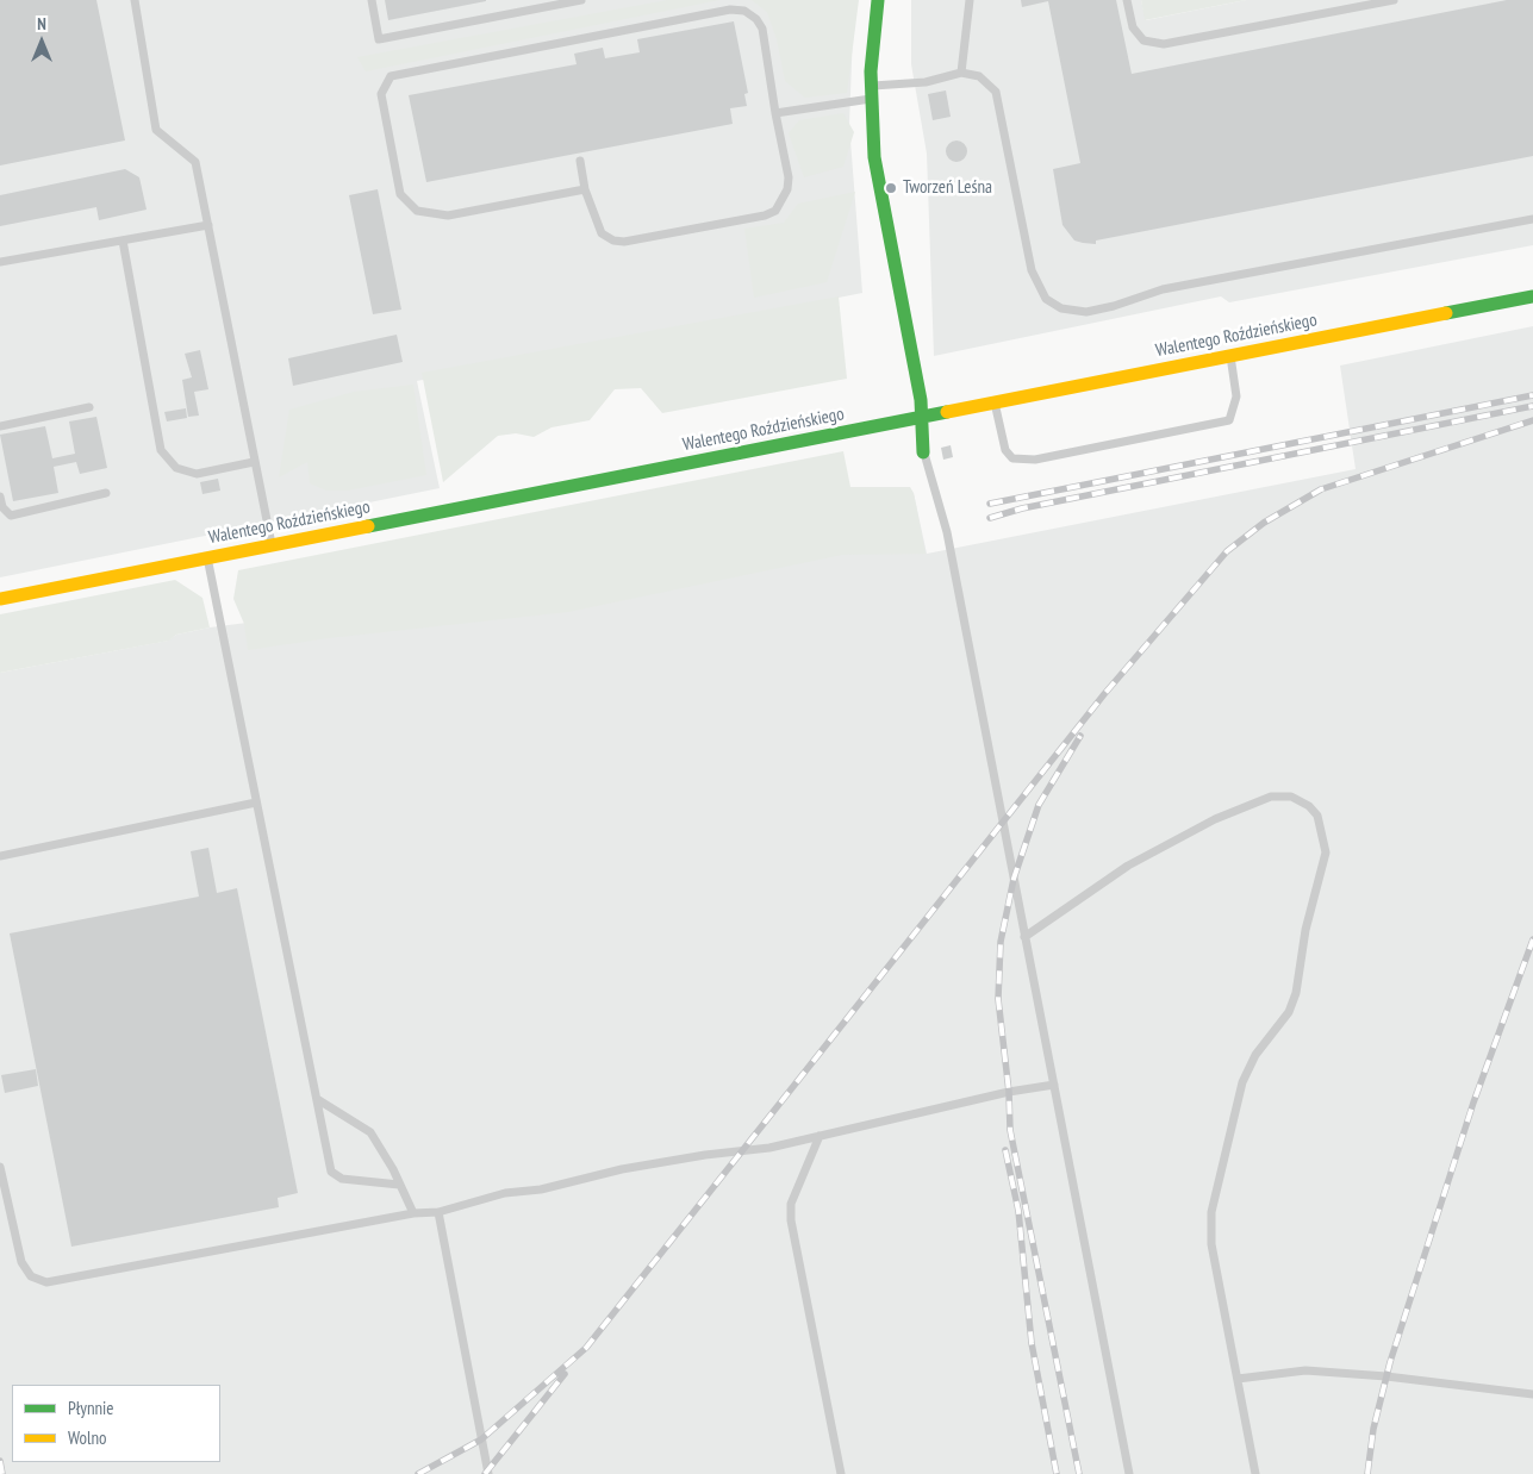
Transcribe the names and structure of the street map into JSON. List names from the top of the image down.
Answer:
{
  "streets": {
    "street": ["Walentego Roździeńskiego"]
  },
  "places": ["Tworzeń Leśna"],
  "legend": ["Płynnie", "Wolno"],
  "north": "top"
}
